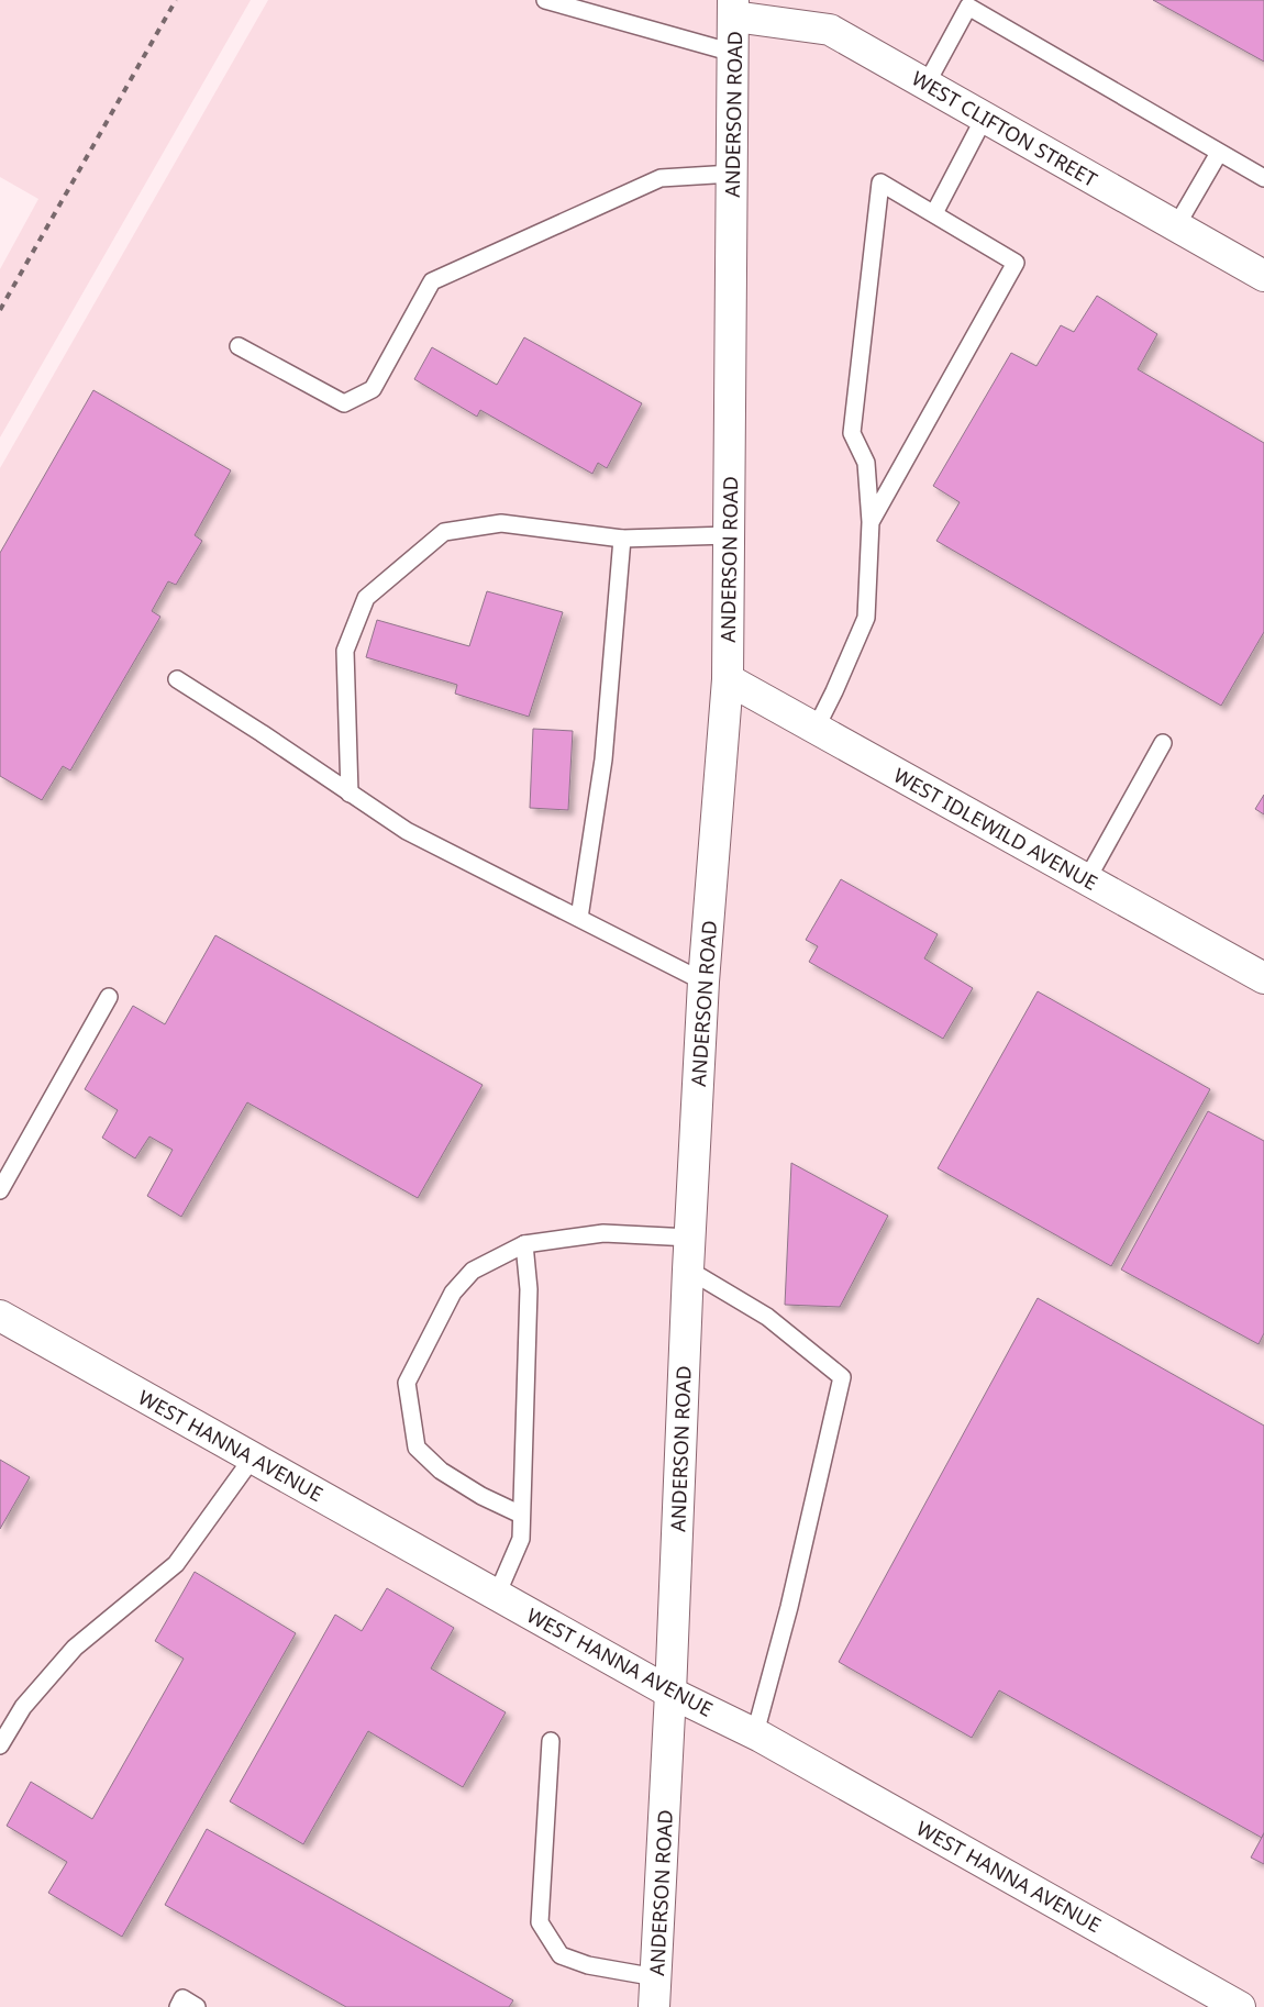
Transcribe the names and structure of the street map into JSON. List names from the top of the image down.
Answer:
{
  "streets": {
    "street": [
      "ANDERSON ROAD",
      "WEST CLIFTON STREET",
      "WEST IDLEWILD AVENUE",
      "WEST HANNA AVENUE"
    ]
  },
  "crossings": [
    ["ANDERSON ROAD", "WEST CLIFTON STREET"],
    ["ANDERSON ROAD", "WEST IDLEWILD AVENUE"],
    ["ANDERSON ROAD", "WEST HANNA AVENUE"]
  ]
}
